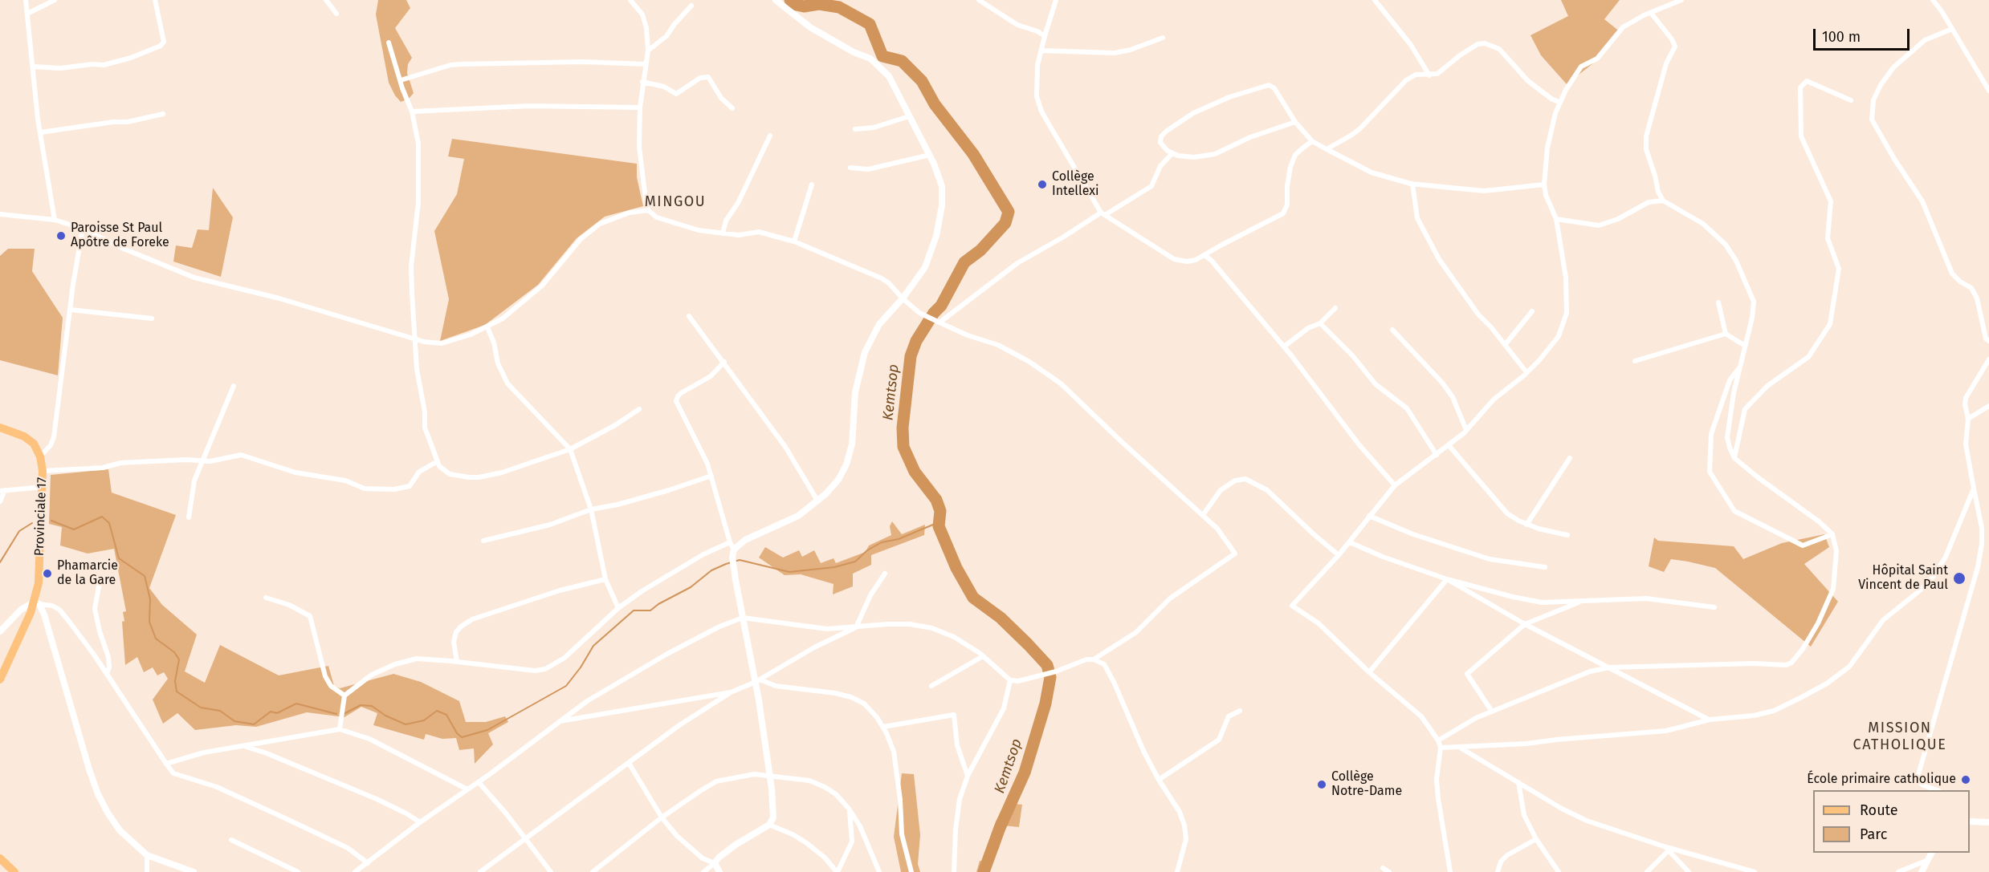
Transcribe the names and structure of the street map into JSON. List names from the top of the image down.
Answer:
{
  "streets": {
    "main road": ["Provinciale 17"]
  },
  "districts": ["MINGOU", "MISSION CATHOLIQUE"],
  "water": ["Kemtsop"],
  "places": [
    "Collège Intellexi",
    "Paroisse St Paul Apôtre de Foreke",
    "Phamarcie de la Gare",
    "Hôpital Saint Vincent de Paul",
    "École primaire catholique",
    "Collège Notre-Dame"
  ],
  "legend": ["Route", "Parc"],
  "scale_bar": "100 m"
}
